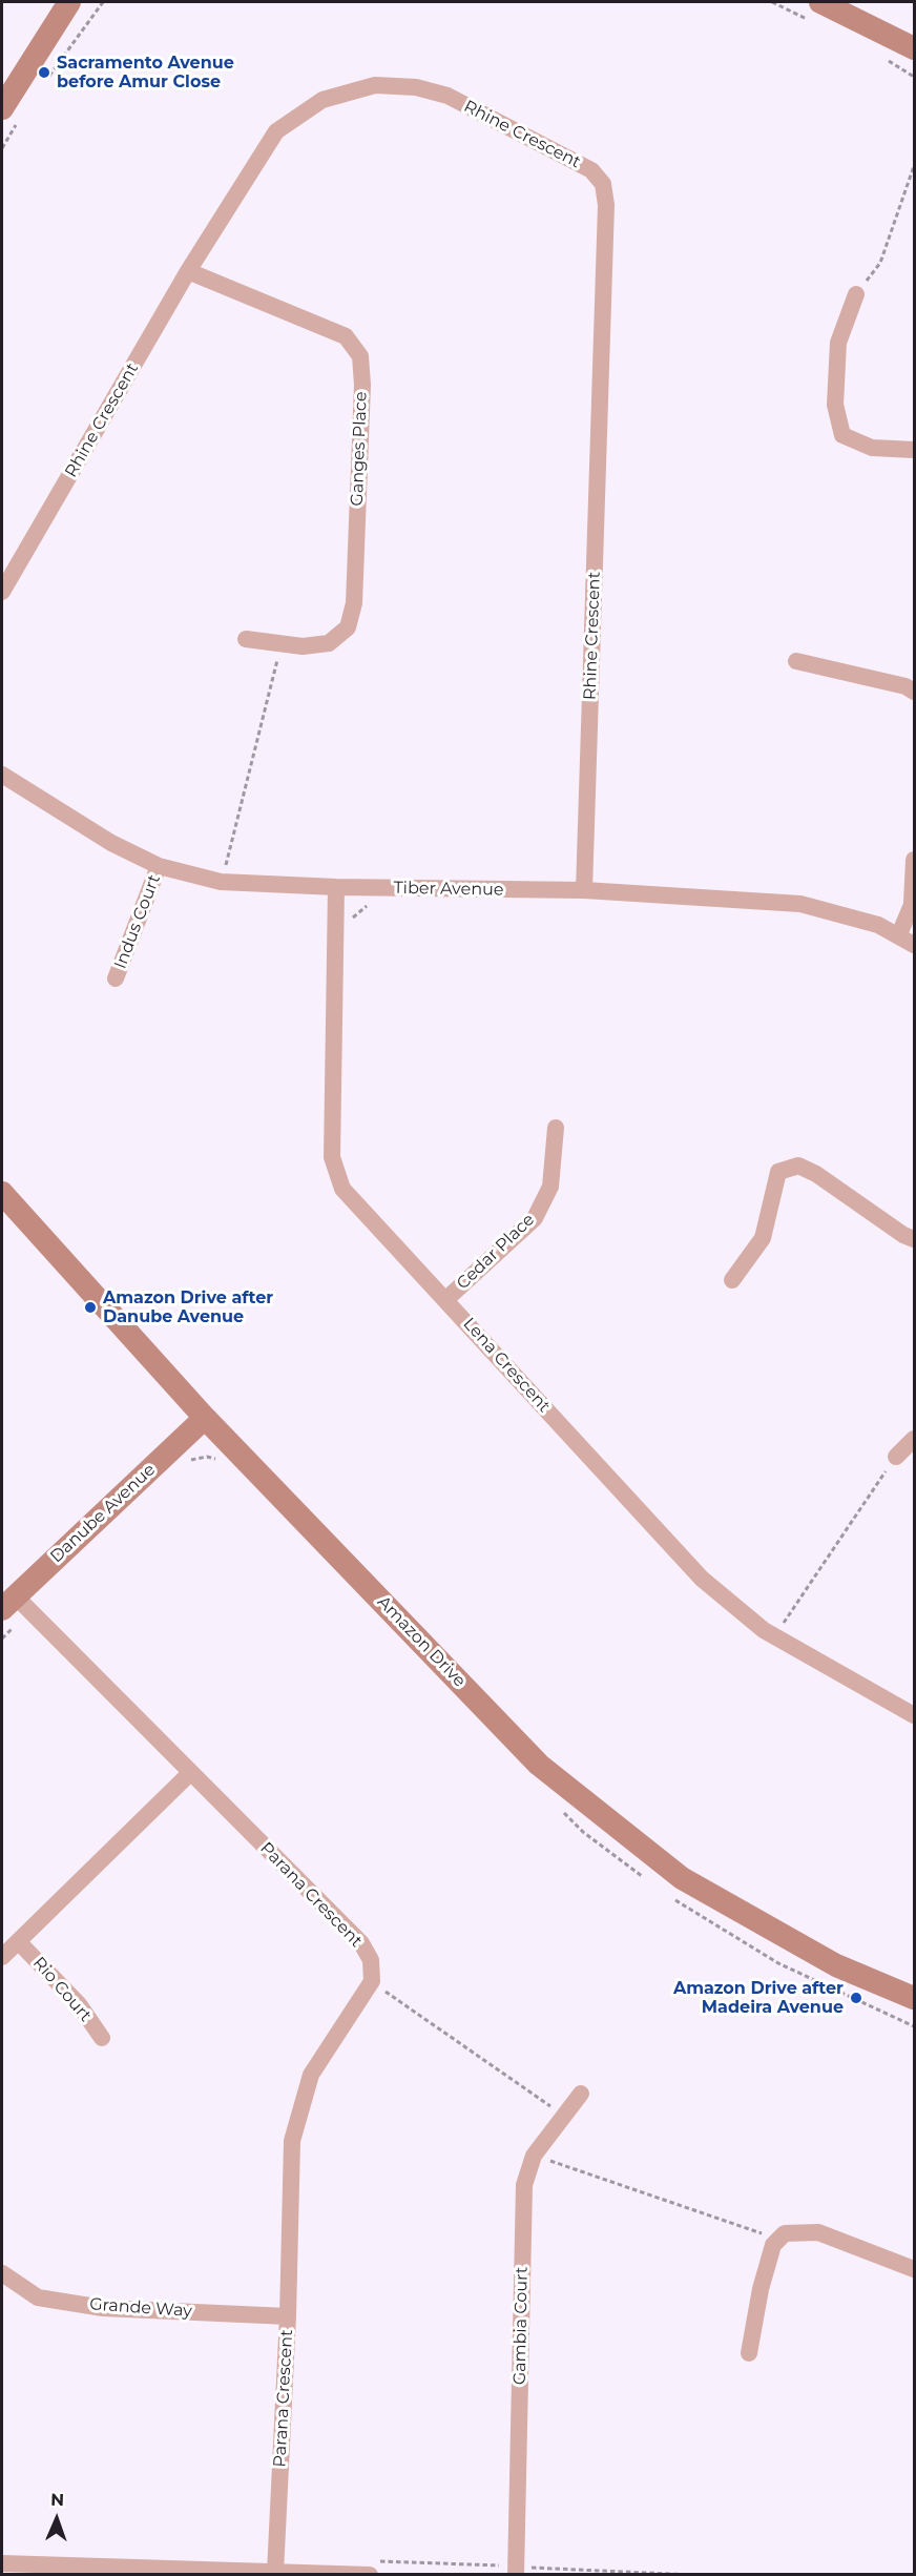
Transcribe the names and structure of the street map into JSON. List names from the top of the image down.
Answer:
{
  "streets": {
    "street": [
      "Rhine Crescent",
      "Ganges Place",
      "Tiber Avenue",
      "Indus Court",
      "Cedar Place",
      "Lena Crescent",
      "Danube Avenue",
      "Amazon Drive",
      "Parana Crescent",
      "Rio Court",
      "Grande Way",
      "Gambia Court"
    ]
  },
  "crossings": [
    ["Rhine Crescent", "Ganges Place"],
    ["Rhine Crescent", "Tiber Avenue"],
    ["Tiber Avenue", "Indus Court"],
    ["Tiber Avenue", "Lena Crescent"],
    ["Cedar Place", "Lena Crescent"],
    ["Danube Avenue", "Amazon Drive"],
    ["Danube Avenue", "Parana Crescent"],
    ["Parana Crescent", "Grande Way"]
  ],
  "places": ["Sacramento Avenue before Amur Close", "Amazon Drive after Danube Avenue", "Amazon Drive after Madeira Avenue"],
  "north": "top"
}
